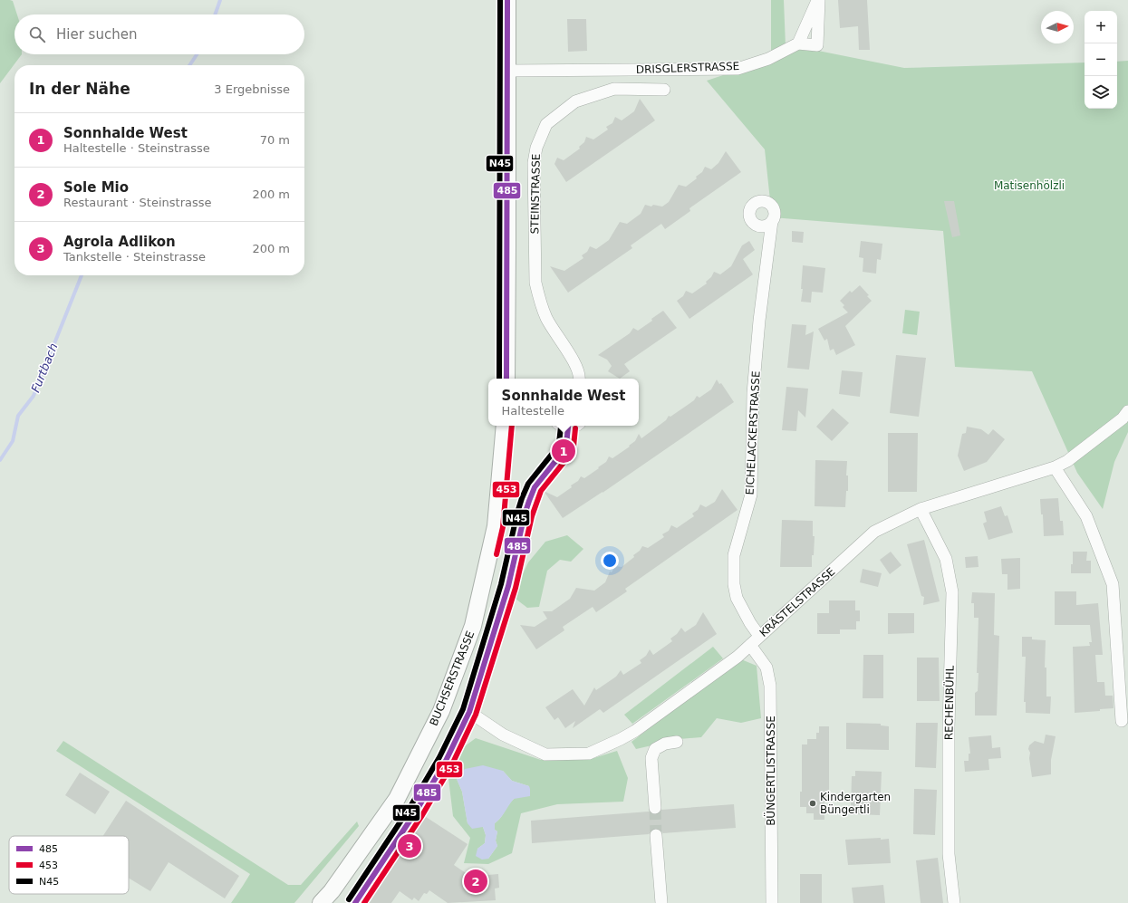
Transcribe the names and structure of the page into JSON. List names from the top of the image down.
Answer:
{
  "streets": {
    "main road": ["BUCHSERSTRASSE"],
    "street": [
      "DRISGLERSTRASSE",
      "STEINSTRASSE",
      "EICHELACKERSTRASSE",
      "KRÄSTELSTRASSE",
      "RECHENBÜHL",
      "BÜNGERTLISTRASSE"
    ]
  },
  "crossings": [
    ["EICHELACKERSTRASSE", "KRÄSTELSTRASSE"],
    ["KRÄSTELSTRASSE", "RECHENBÜHL"],
    ["KRÄSTELSTRASSE", "BÜNGERTLISTRASSE"]
  ],
  "water": ["Furtbach"],
  "parks": ["Matisenhölzli"],
  "places": ["Kindergarten Büngertli"],
  "lines": ["transit line 485", "transit line N45", "transit line 453"],
  "legend": ["485", "453", "N45"],
  "north": "right",
  "page": {
    "map_buttons": ["+", "−"],
    "search": "Hier suchen",
    "heading": ["In der Nähe", "3 Ergebnisse"],
    "list": [
      {
        "mark": "1",
        "name": "Sonnhalde West",
        "note": "Haltestelle · Steinstrasse",
        "value": "70 m"
      },
      {
        "mark": "2",
        "name": "Sole Mio",
        "note": "Restaurant · Steinstrasse",
        "value": "200 m"
      },
      {
        "mark": "3",
        "name": "Agrola Adlikon",
        "note": "Tankstelle · Steinstrasse",
        "value": "200 m"
      }
    ],
    "popup": ["Sonnhalde West", "Haltestelle"],
    "pins": ["1", "3", "2"]
  }
}
